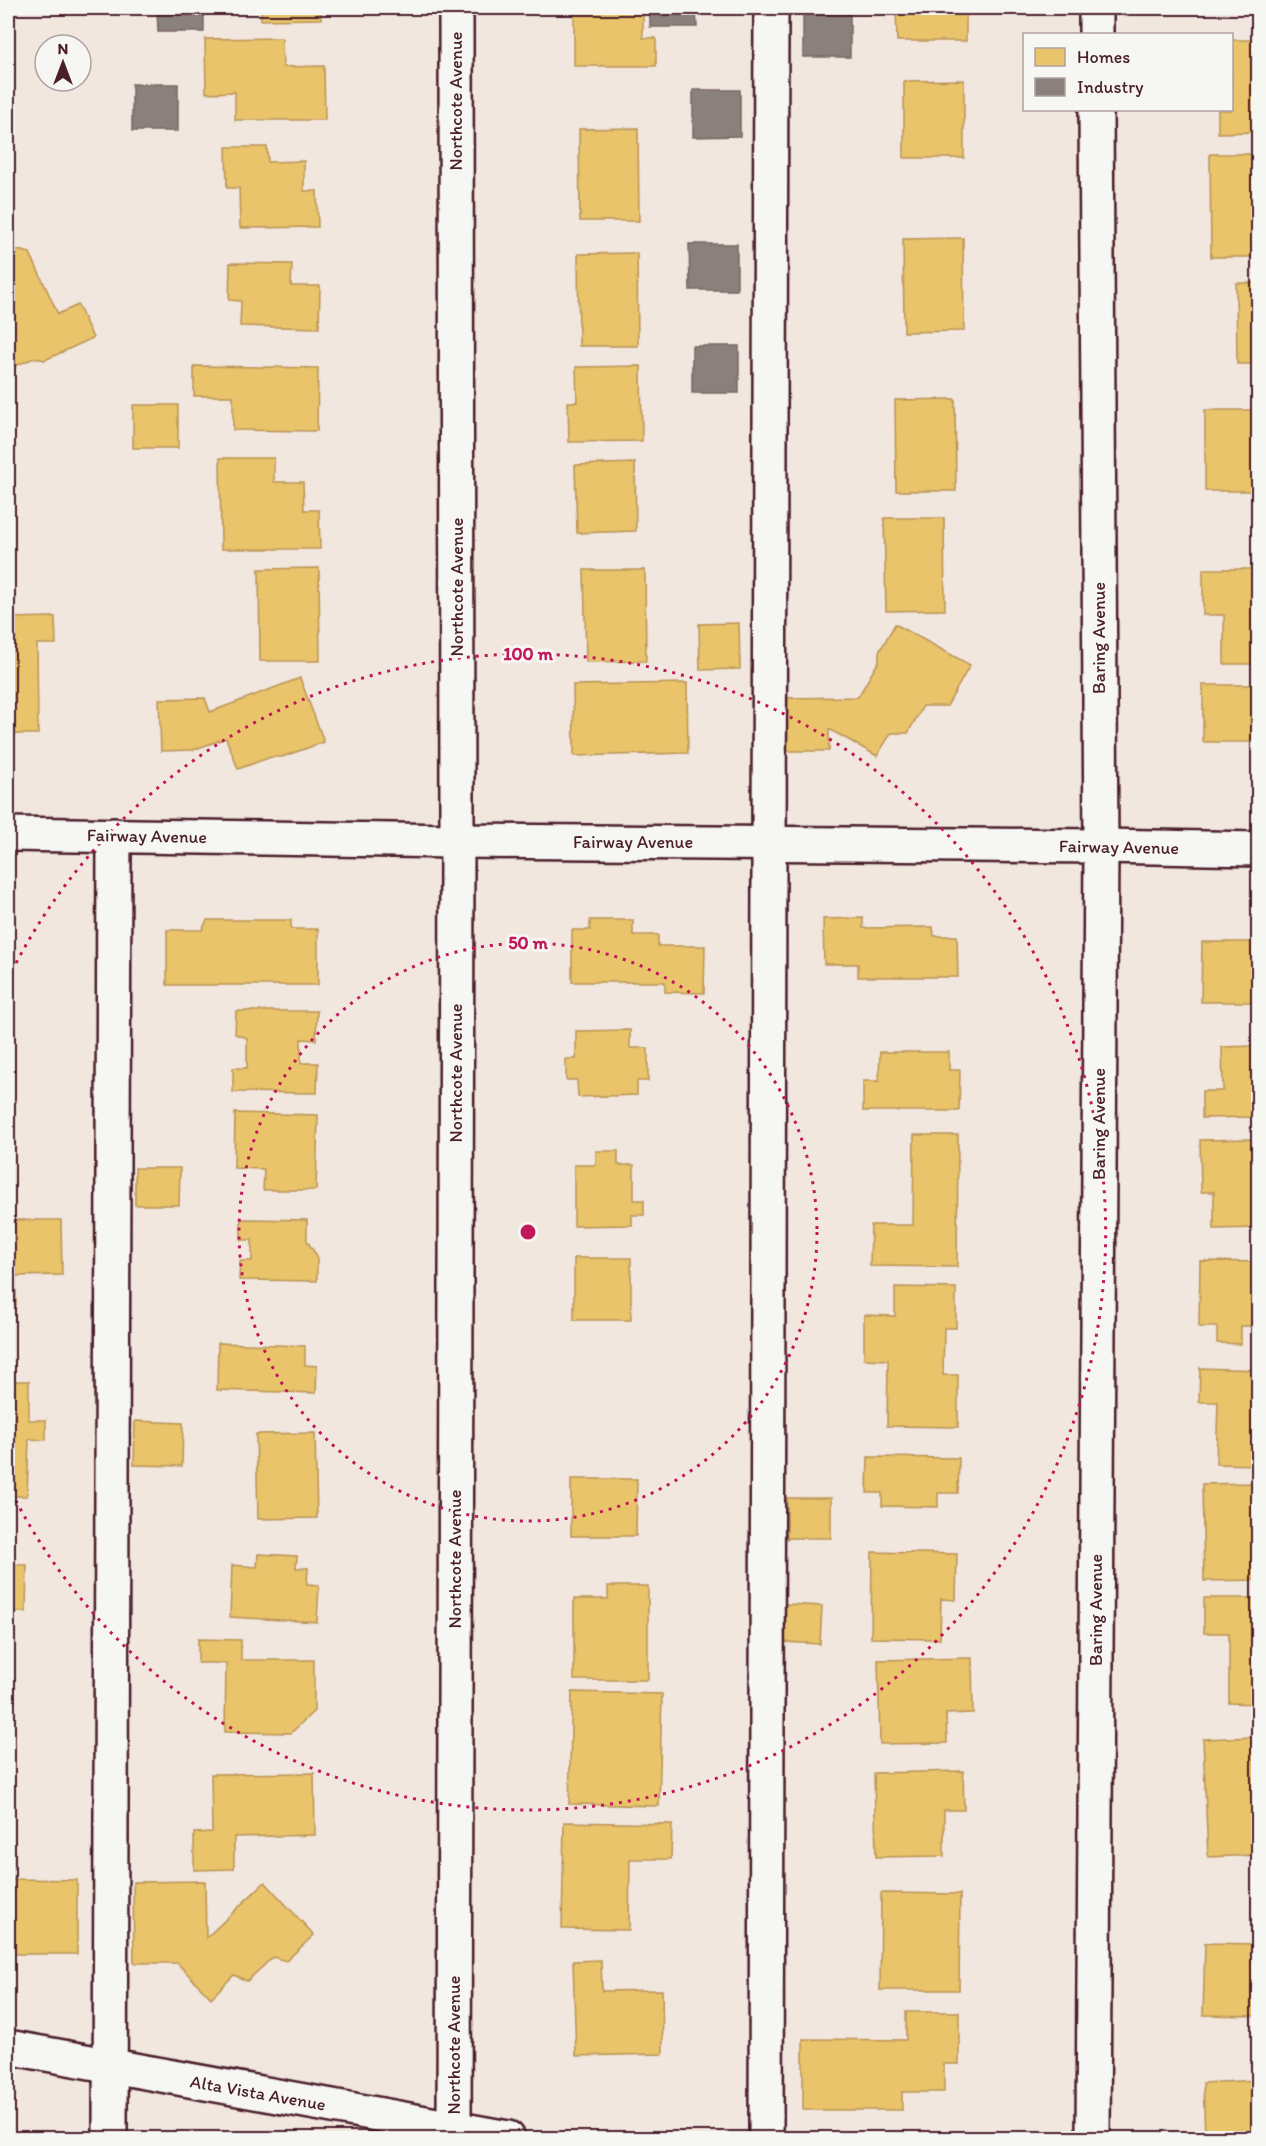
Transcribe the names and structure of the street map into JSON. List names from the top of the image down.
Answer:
{
  "streets": {
    "street": [
      "Northcote Avenue",
      "Baring Avenue",
      "Fairway Avenue",
      "Alta Vista Avenue"
    ]
  },
  "crossings": [
    ["Northcote Avenue", "Fairway Avenue"],
    ["Northcote Avenue", "Alta Vista Avenue"],
    ["Baring Avenue", "Fairway Avenue"]
  ],
  "legend": ["Homes", "Industry"],
  "north": "top",
  "rings": ["100 m", "50 m"]
}
